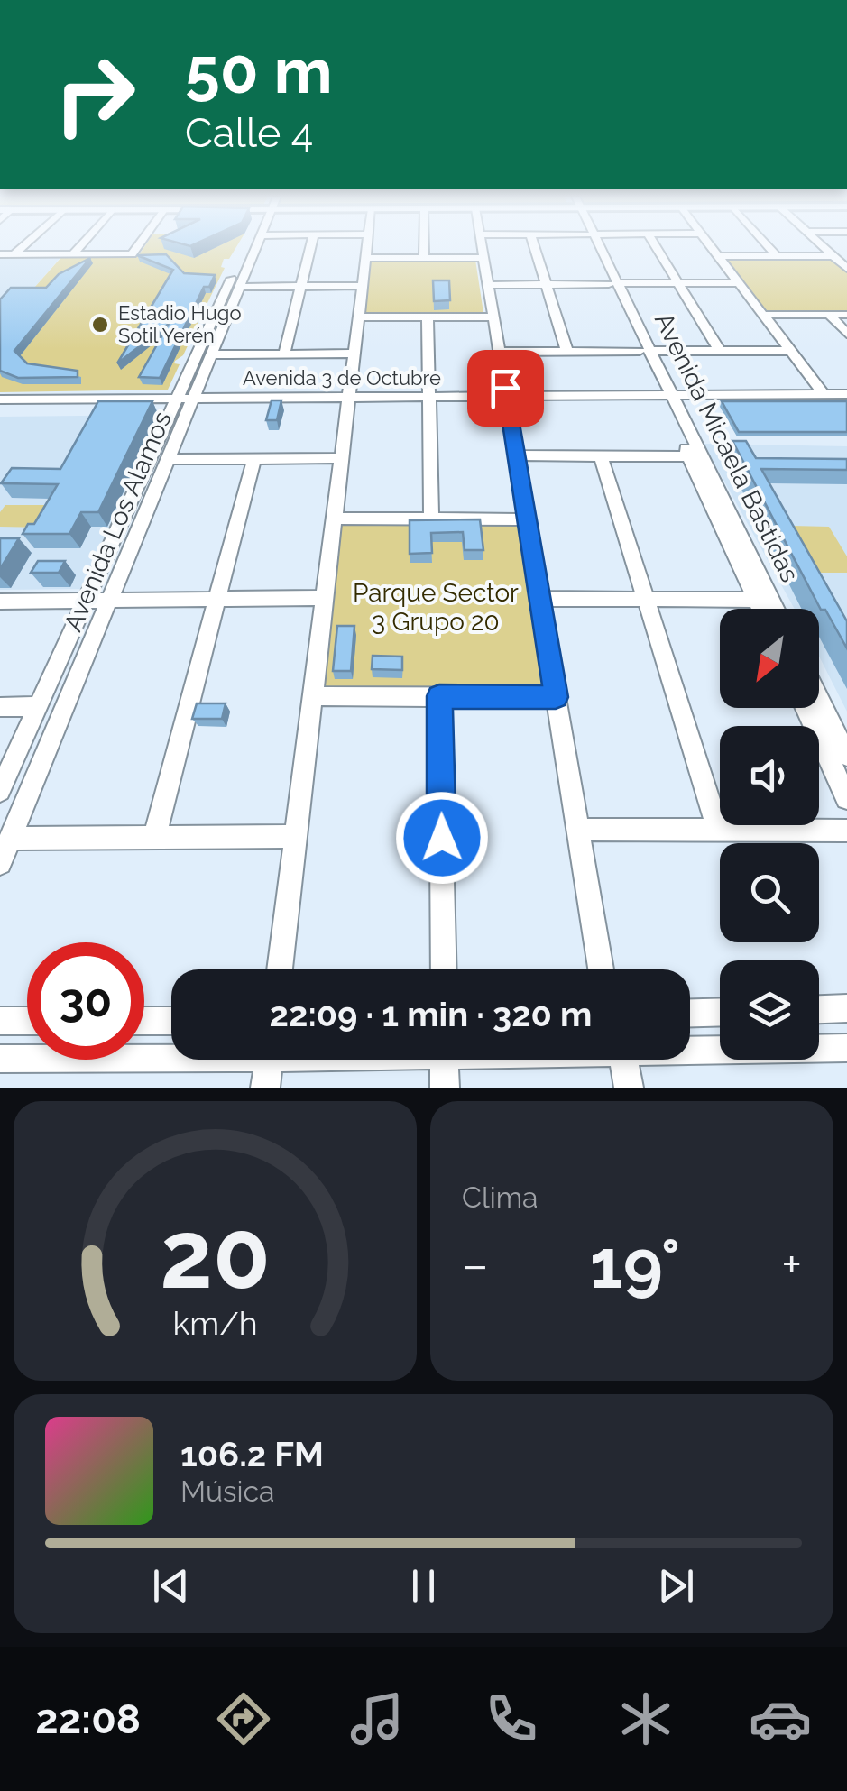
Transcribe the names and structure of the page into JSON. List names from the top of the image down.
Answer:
{
  "streets": {
    "street": ["Avenida 3 de Octubre", "Avenida Micaela Bastidas", "Avenida Los Alamos"]
  },
  "crossings": [
    ["Avenida 3 de Octubre", "Avenida Micaela Bastidas"],
    ["Avenida 3 de Octubre", "Avenida Los Alamos"]
  ],
  "parks": ["Parque Sector 3 Grupo 20"],
  "places": ["Estadio Hugo Sotil Yerén"],
  "north": "bottom left",
  "page": {
    "turn": ["50 m", "Calle 4"],
    "limit": "30",
    "trip": "22:09 · 1 min · 320 m",
    "tile": "Clima",
    "heat": ["−", "19°", "+"],
    "song": ["106.2 FM", "Música"],
    "tabs": "22:08",
    "gauge": ["20", "km/h"]
  }
}
